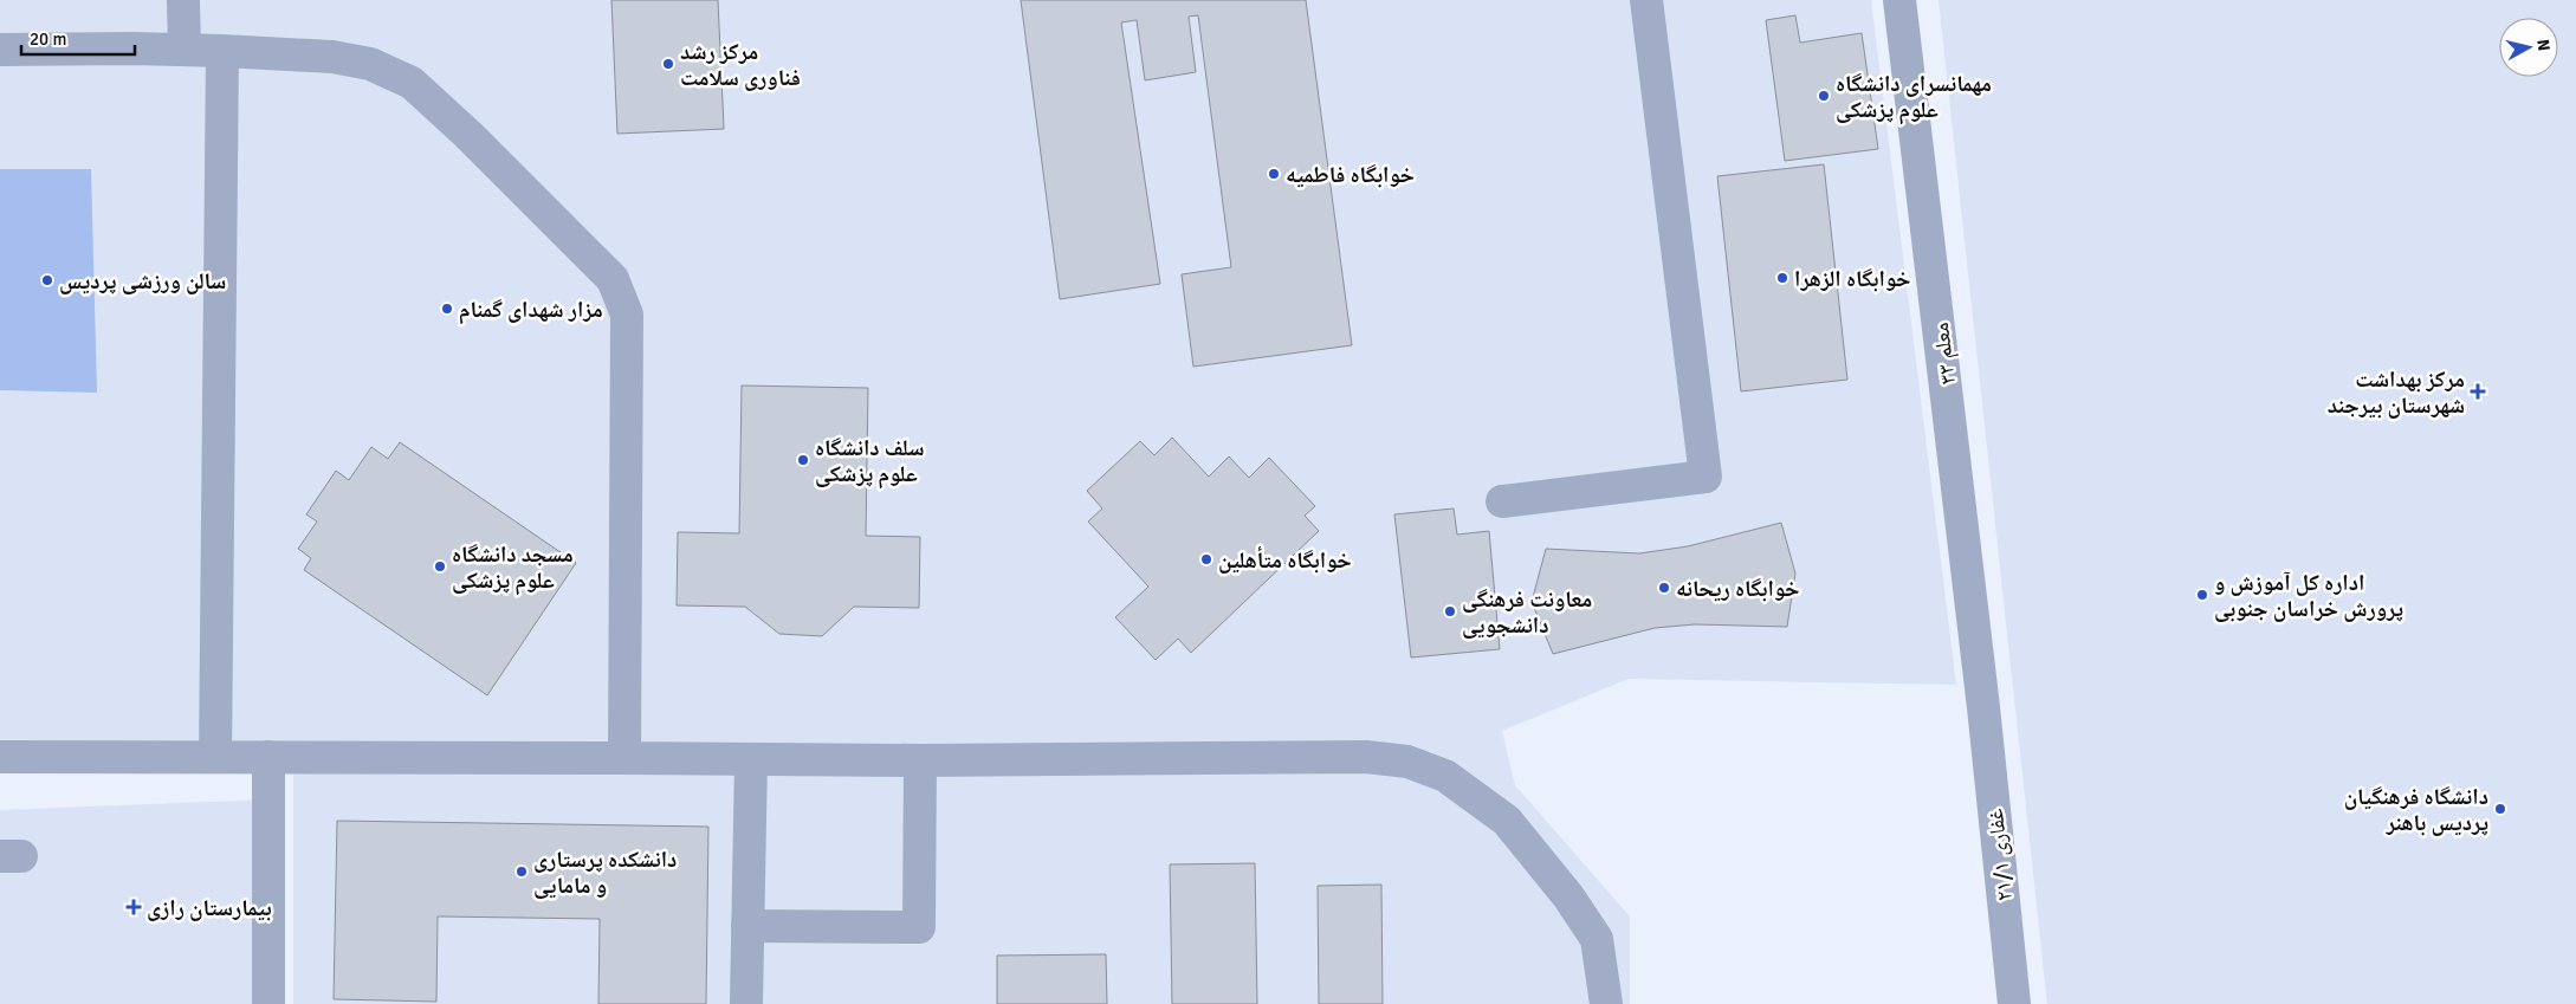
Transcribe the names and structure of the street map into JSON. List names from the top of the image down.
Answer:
{
  "streets": {
    "street": ["معلم ۳۳", "غفاری ۲۱/۱"]
  },
  "crossings": [
    ["معلم ۳۳", "غفاری ۲۱/۱"]
  ],
  "places": {
    "other": [
      "مرکز رشد فناوری سلامت",
      "مهمانسرای دانشگاه علوم پزشکی",
      "خوابگاه فاطمیه",
      "خوابگاه الزهرا",
      "سالن ورزشی پردیس",
      "مزار شهدای گمنام",
      "سلف دانشگاه علوم پزشکی",
      "خوابگاه متأهلین",
      "مسجد دانشگاه علوم پزشکی",
      "خوابگاه ریحانه",
      "اداره کل آموزش و پرورش خراسان جنوبی",
      "معاونت فرهنگی دانشجویی",
      "دانشگاه فرهنگیان پردیس باهنر",
      "دانشکده پرستاری و مامایی"
    ],
    "health": ["مرکز بهداشت شهرستان بیرجند", "بیمارستان رازی"]
  },
  "scale_bar": "20 m",
  "north": "right"
}
